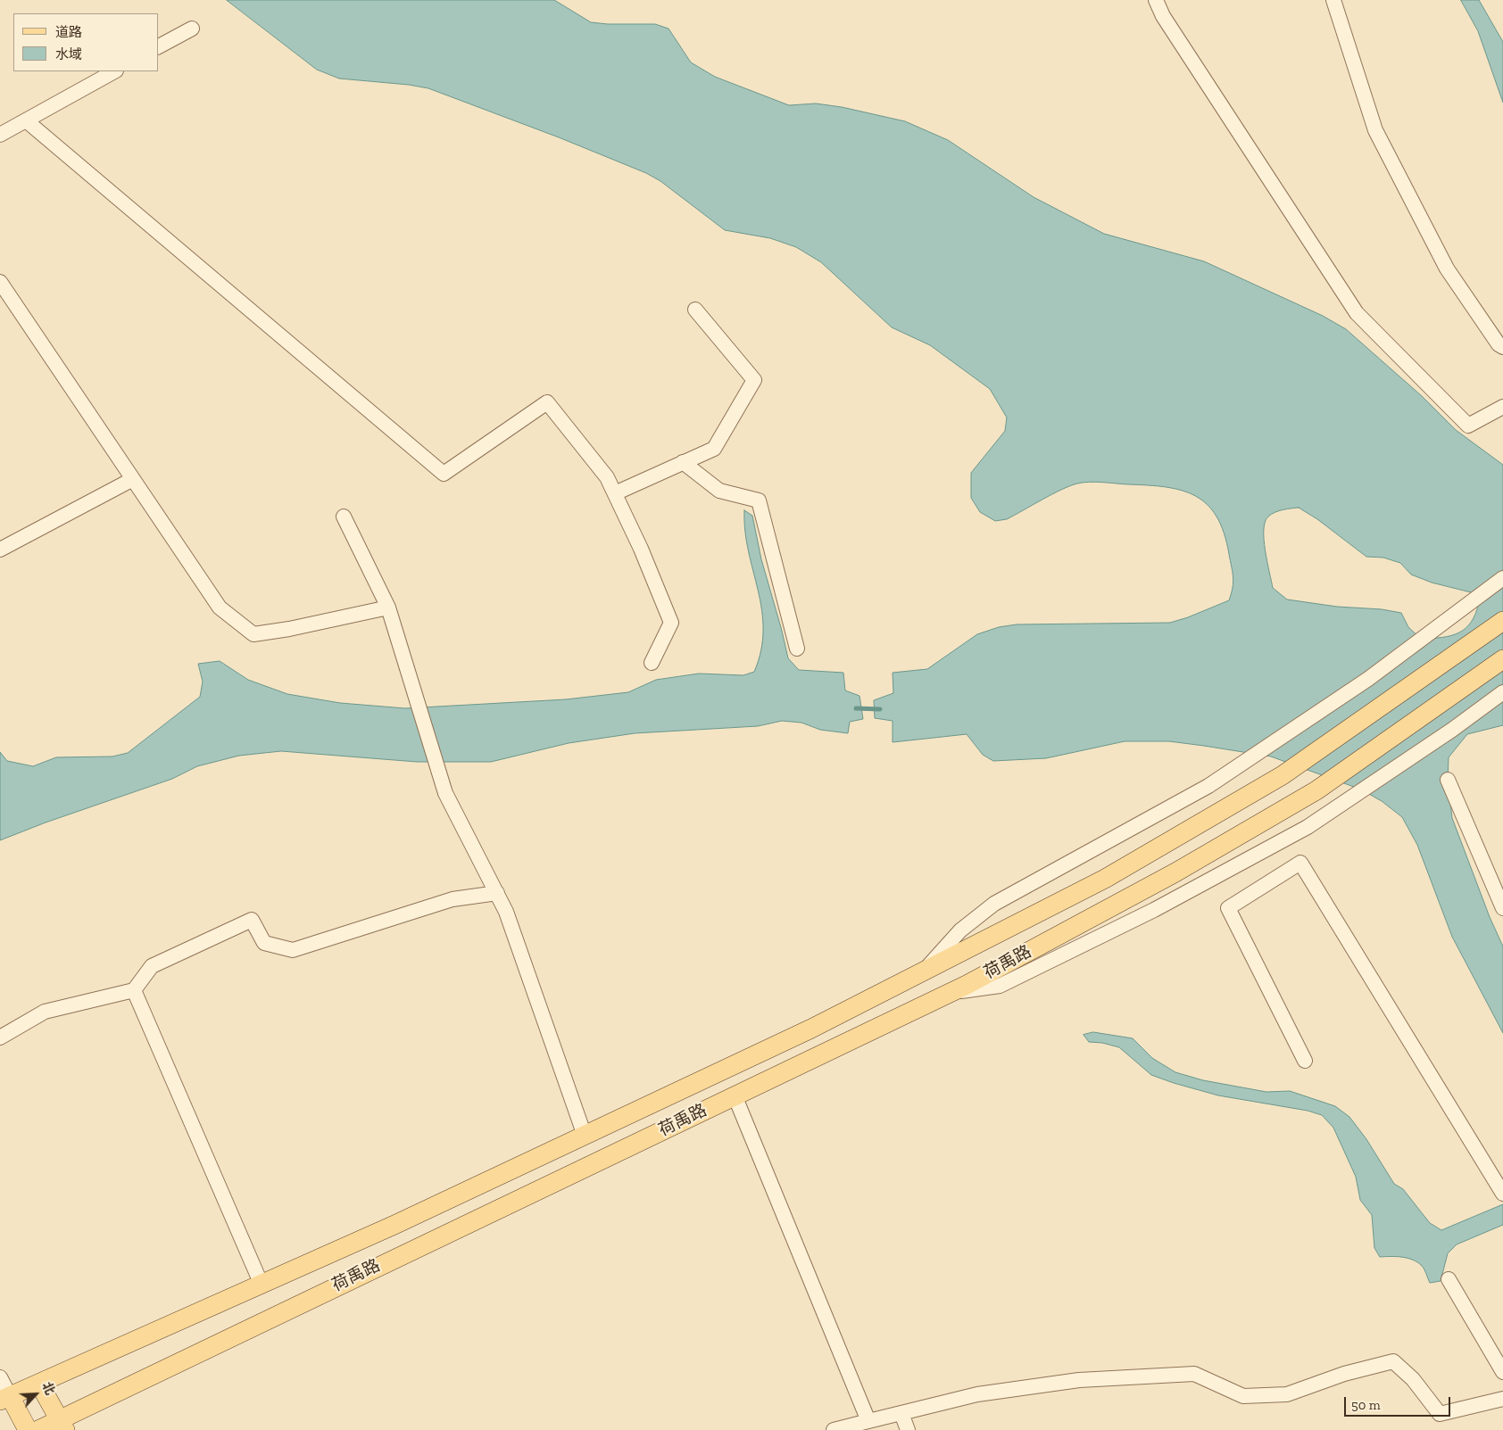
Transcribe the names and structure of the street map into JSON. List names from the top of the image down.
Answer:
{
  "streets": {
    "main road": ["荷禹路"]
  },
  "legend": ["道路", "水域"],
  "scale_bar": "50 m",
  "north": "top right"
}
